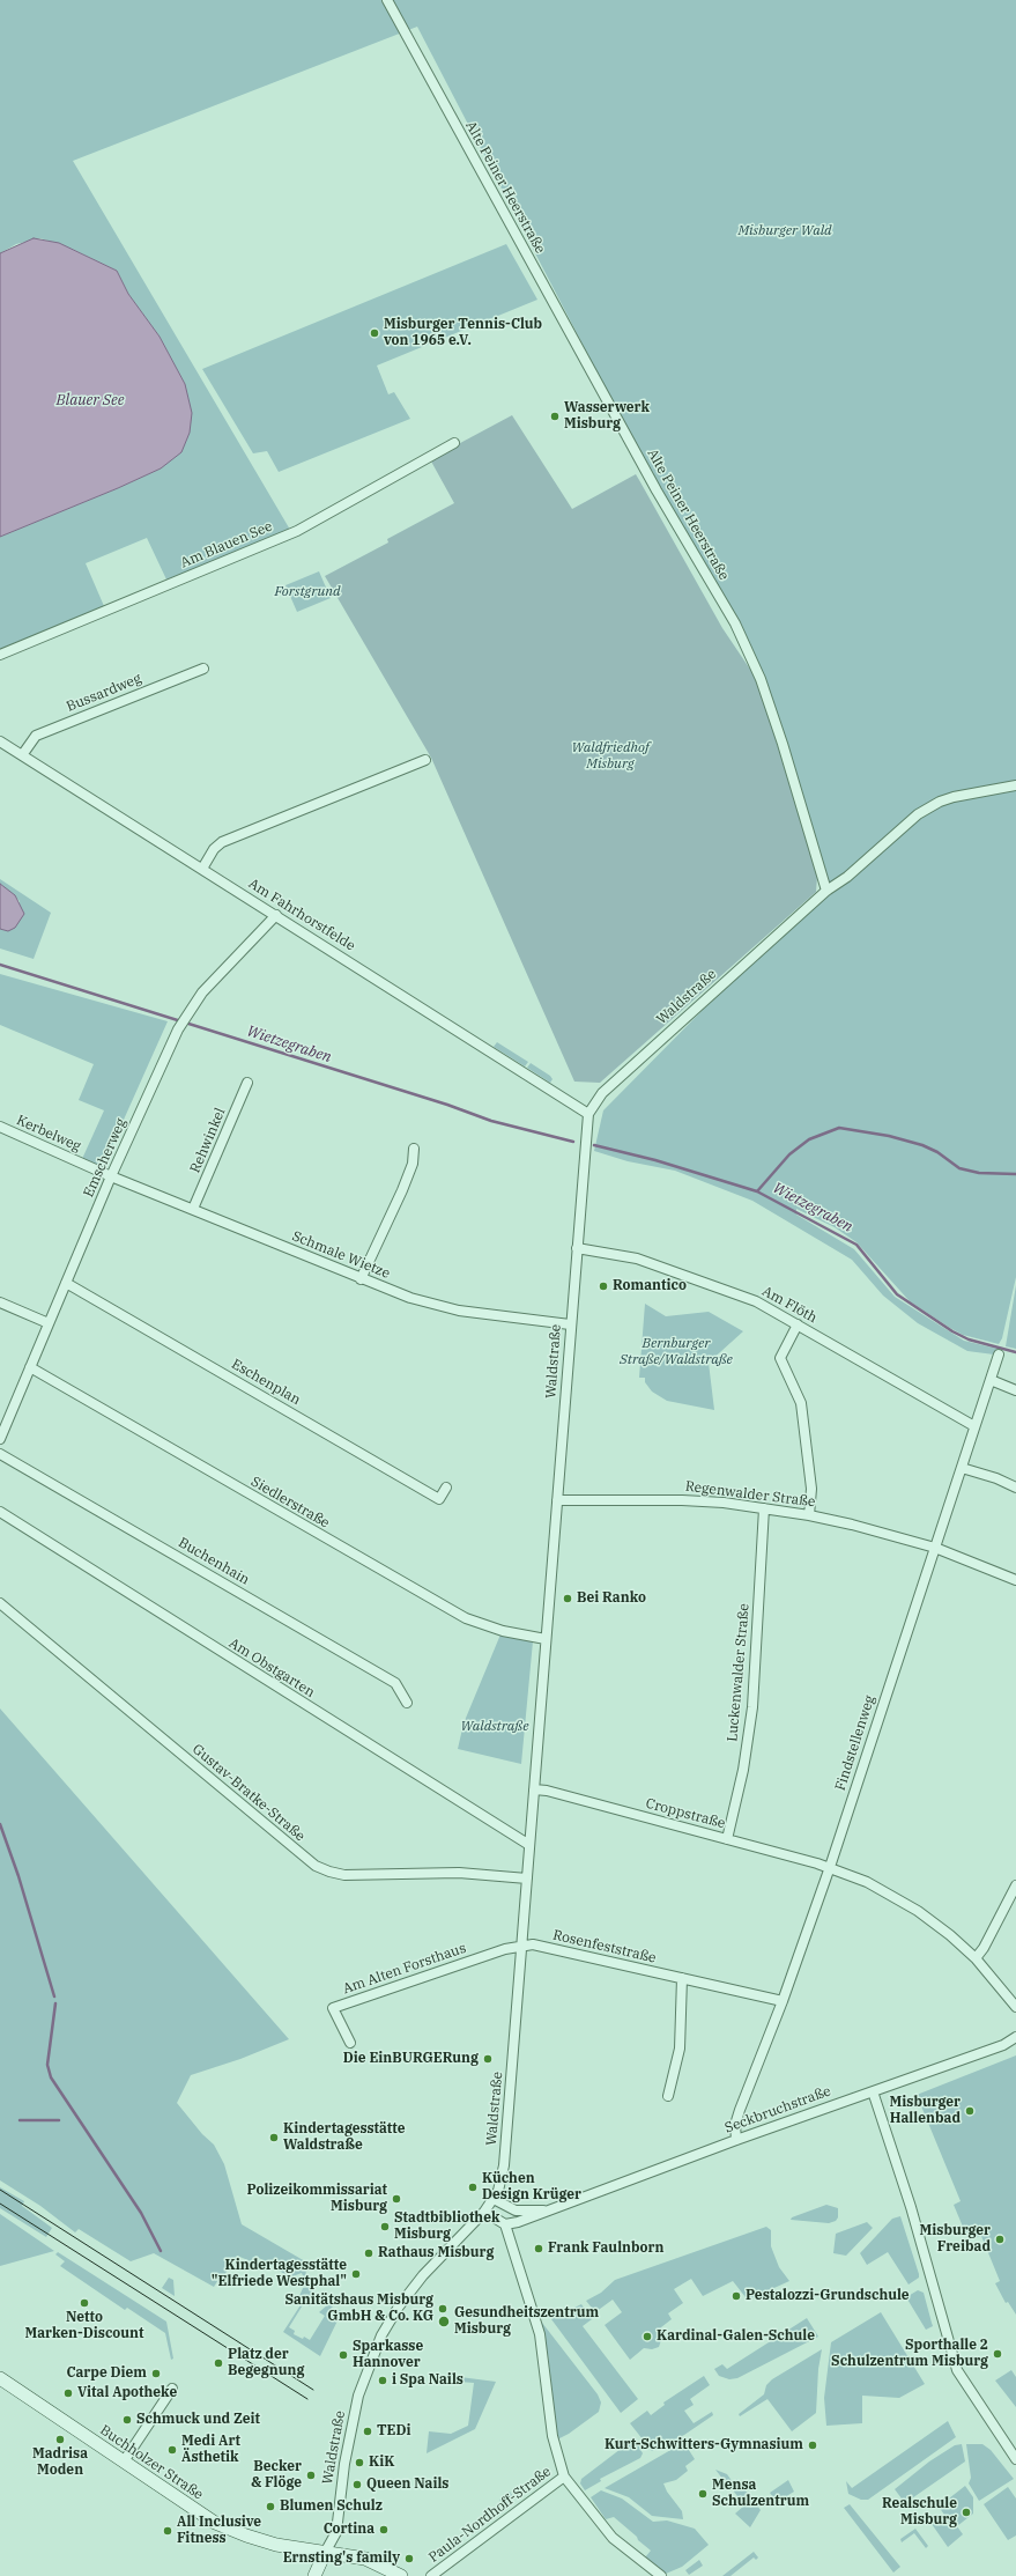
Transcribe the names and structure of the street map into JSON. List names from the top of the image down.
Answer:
{
  "streets": {
    "main road": ["Buchholzer Straße"],
    "street": [
      "Alte Peiner Heerstraße",
      "Am Blauen See",
      "Bussardweg",
      "Am Fahrhorstfelde",
      "Waldstraße",
      "Kerbelweg",
      "Rehwinkel",
      "Emscherweg",
      "Schmale Wietze",
      "Am Flöth",
      "Eschenplan",
      "Regenwalder Straße",
      "Siedlerstraße",
      "Buchenhain",
      "Am Obstgarten",
      "Luckenwalder Straße",
      "Findstellenweg",
      "Gustav-Bratke-Straße",
      "Croppstraße",
      "Rosenfeststraße",
      "Am Alten Forsthaus",
      "Seckbruchstraße",
      "Paula-Nordhoff-Straße"
    ]
  },
  "crossings": [
    ["Alte Peiner Heerstraße", "Waldstraße"],
    ["Bussardweg", "Am Fahrhorstfelde"],
    ["Am Fahrhorstfelde", "Waldstraße"],
    ["Am Fahrhorstfelde", "Emscherweg"],
    ["Waldstraße", "Schmale Wietze"],
    ["Waldstraße", "Am Flöth"],
    ["Waldstraße", "Regenwalder Straße"],
    ["Waldstraße", "Siedlerstraße"],
    ["Waldstraße", "Am Obstgarten"],
    ["Waldstraße", "Gustav-Bratke-Straße"],
    ["Waldstraße", "Croppstraße"],
    ["Waldstraße", "Rosenfeststraße"],
    ["Waldstraße", "Am Alten Forsthaus"],
    ["Waldstraße", "Seckbruchstraße"],
    ["Waldstraße", "Buchholzer Straße"],
    ["Kerbelweg", "Emscherweg"],
    ["Kerbelweg", "Schmale Wietze"],
    ["Rehwinkel", "Schmale Wietze"],
    ["Emscherweg", "Schmale Wietze"],
    ["Emscherweg", "Eschenplan"],
    ["Emscherweg", "Siedlerstraße"],
    ["Am Flöth", "Findstellenweg"],
    ["Regenwalder Straße", "Luckenwalder Straße"],
    ["Regenwalder Straße", "Findstellenweg"],
    ["Luckenwalder Straße", "Croppstraße"],
    ["Findstellenweg", "Croppstraße"],
    ["Findstellenweg", "Rosenfeststraße"],
    ["Findstellenweg", "Seckbruchstraße"],
    ["Rosenfeststraße", "Am Alten Forsthaus"]
  ],
  "water": ["Blauer See", "Wietzegraben"],
  "parks": [
    "Misburger Wald",
    "Forstgrund",
    "Waldfriedhof Misburg",
    "Bernburger Straße/Waldstraße",
    "Waldstraße"
  ],
  "places": [
    "Misburger Tennis-Club von 1965 e.V.",
    "Wasserwerk Misburg",
    "Romantico",
    "Bei Ranko",
    "Die EinBURGERung",
    "Misburger Hallenbad",
    "Kindertagesstätte Waldstraße",
    "Küchen Design Krüger",
    "Polizeikommissariat Misburg",
    "Stadtbibliothek Misburg",
    "Misburger Freibad",
    "Frank Faulnborn",
    "Rathaus Misburg",
    "Kindertagesstätte \"Elfriede Westphal\"",
    "Pestalozzi-Grundschule",
    "Netto Marken-Discount",
    "Sanitätshaus Misburg GmbH & Co. KG",
    "Gesundheitszentrum Misburg",
    "Kardinal-Galen-Schule",
    "Sporthalle 2 Schulzentrum Misburg",
    "Sparkasse Hannover",
    "Platz der Begegnung",
    "Carpe Diem",
    "i Spa Nails",
    "Vital Apotheke",
    "Schmuck und Zeit",
    "TEDi",
    "Madrisa Moden",
    "Kurt-Schwitters-Gymnasium",
    "Medi Art Ästhetik",
    "KiK",
    "Becker & Flöge",
    "Queen Nails",
    "Mensa Schulzentrum",
    "Blumen Schulz",
    "Realschule Misburg",
    "Cortina",
    "All Inclusive Fitness",
    "Ernsting's family"
  ]
}
